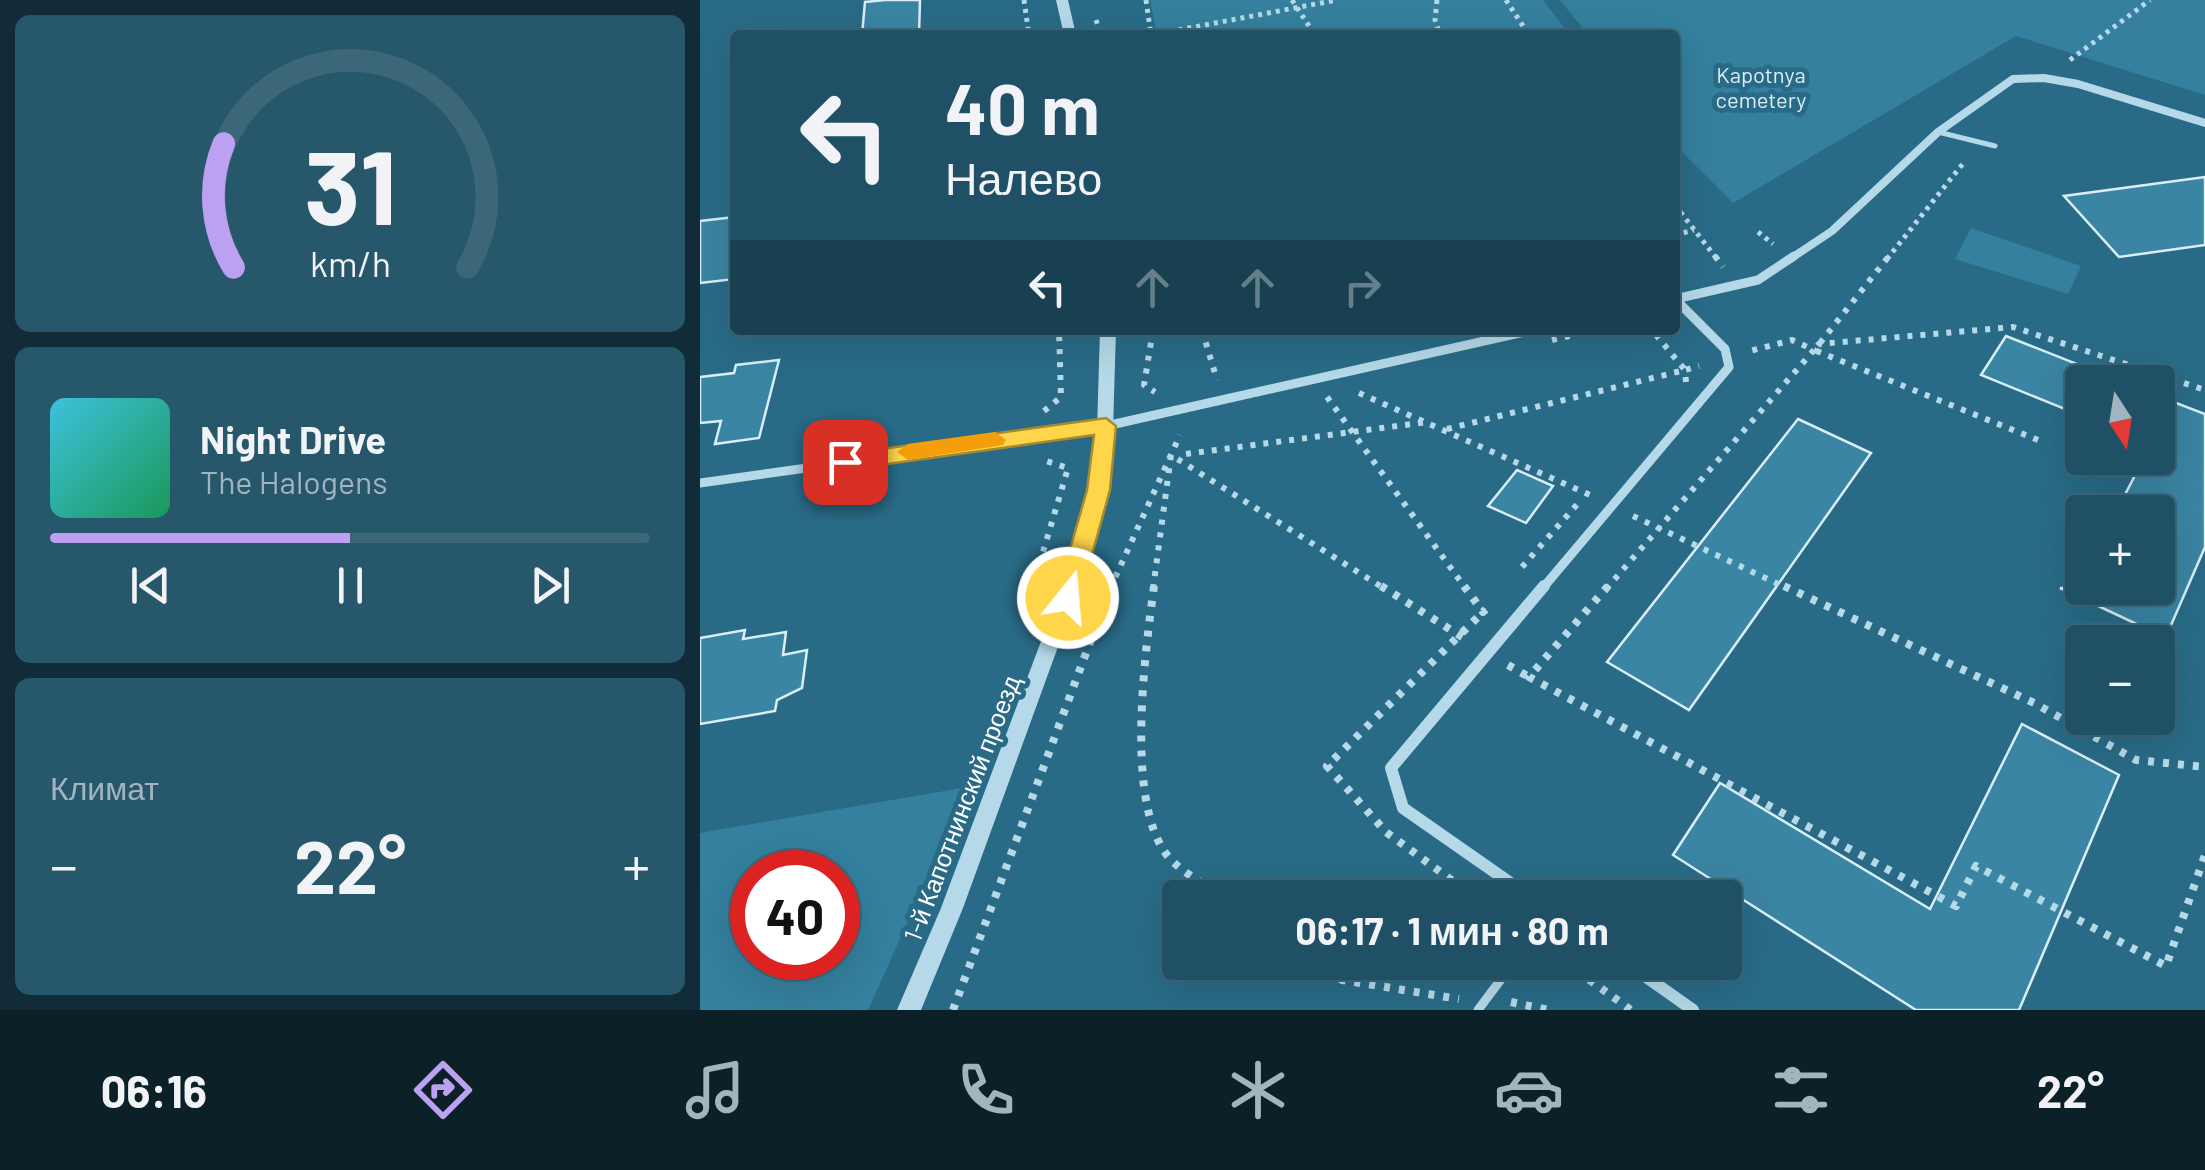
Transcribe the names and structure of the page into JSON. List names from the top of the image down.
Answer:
{
  "streets": {
    "street": ["1-й Капотнинский проезд"]
  },
  "parks": ["Kapotnya cemetery"],
  "north": "bottom",
  "page": {
    "turn": ["40 m", "Налево"],
    "map_buttons": ["+", "−"],
    "song": ["Night Drive", "The Halogens"],
    "tile": "Климат",
    "heat": ["−", "22°", "+"],
    "limit": "40",
    "trip": "06:17 · 1 мин · 80 m",
    "tabs": ["06:16", "22°"],
    "gauge": ["31", "km/h"]
  }
}
